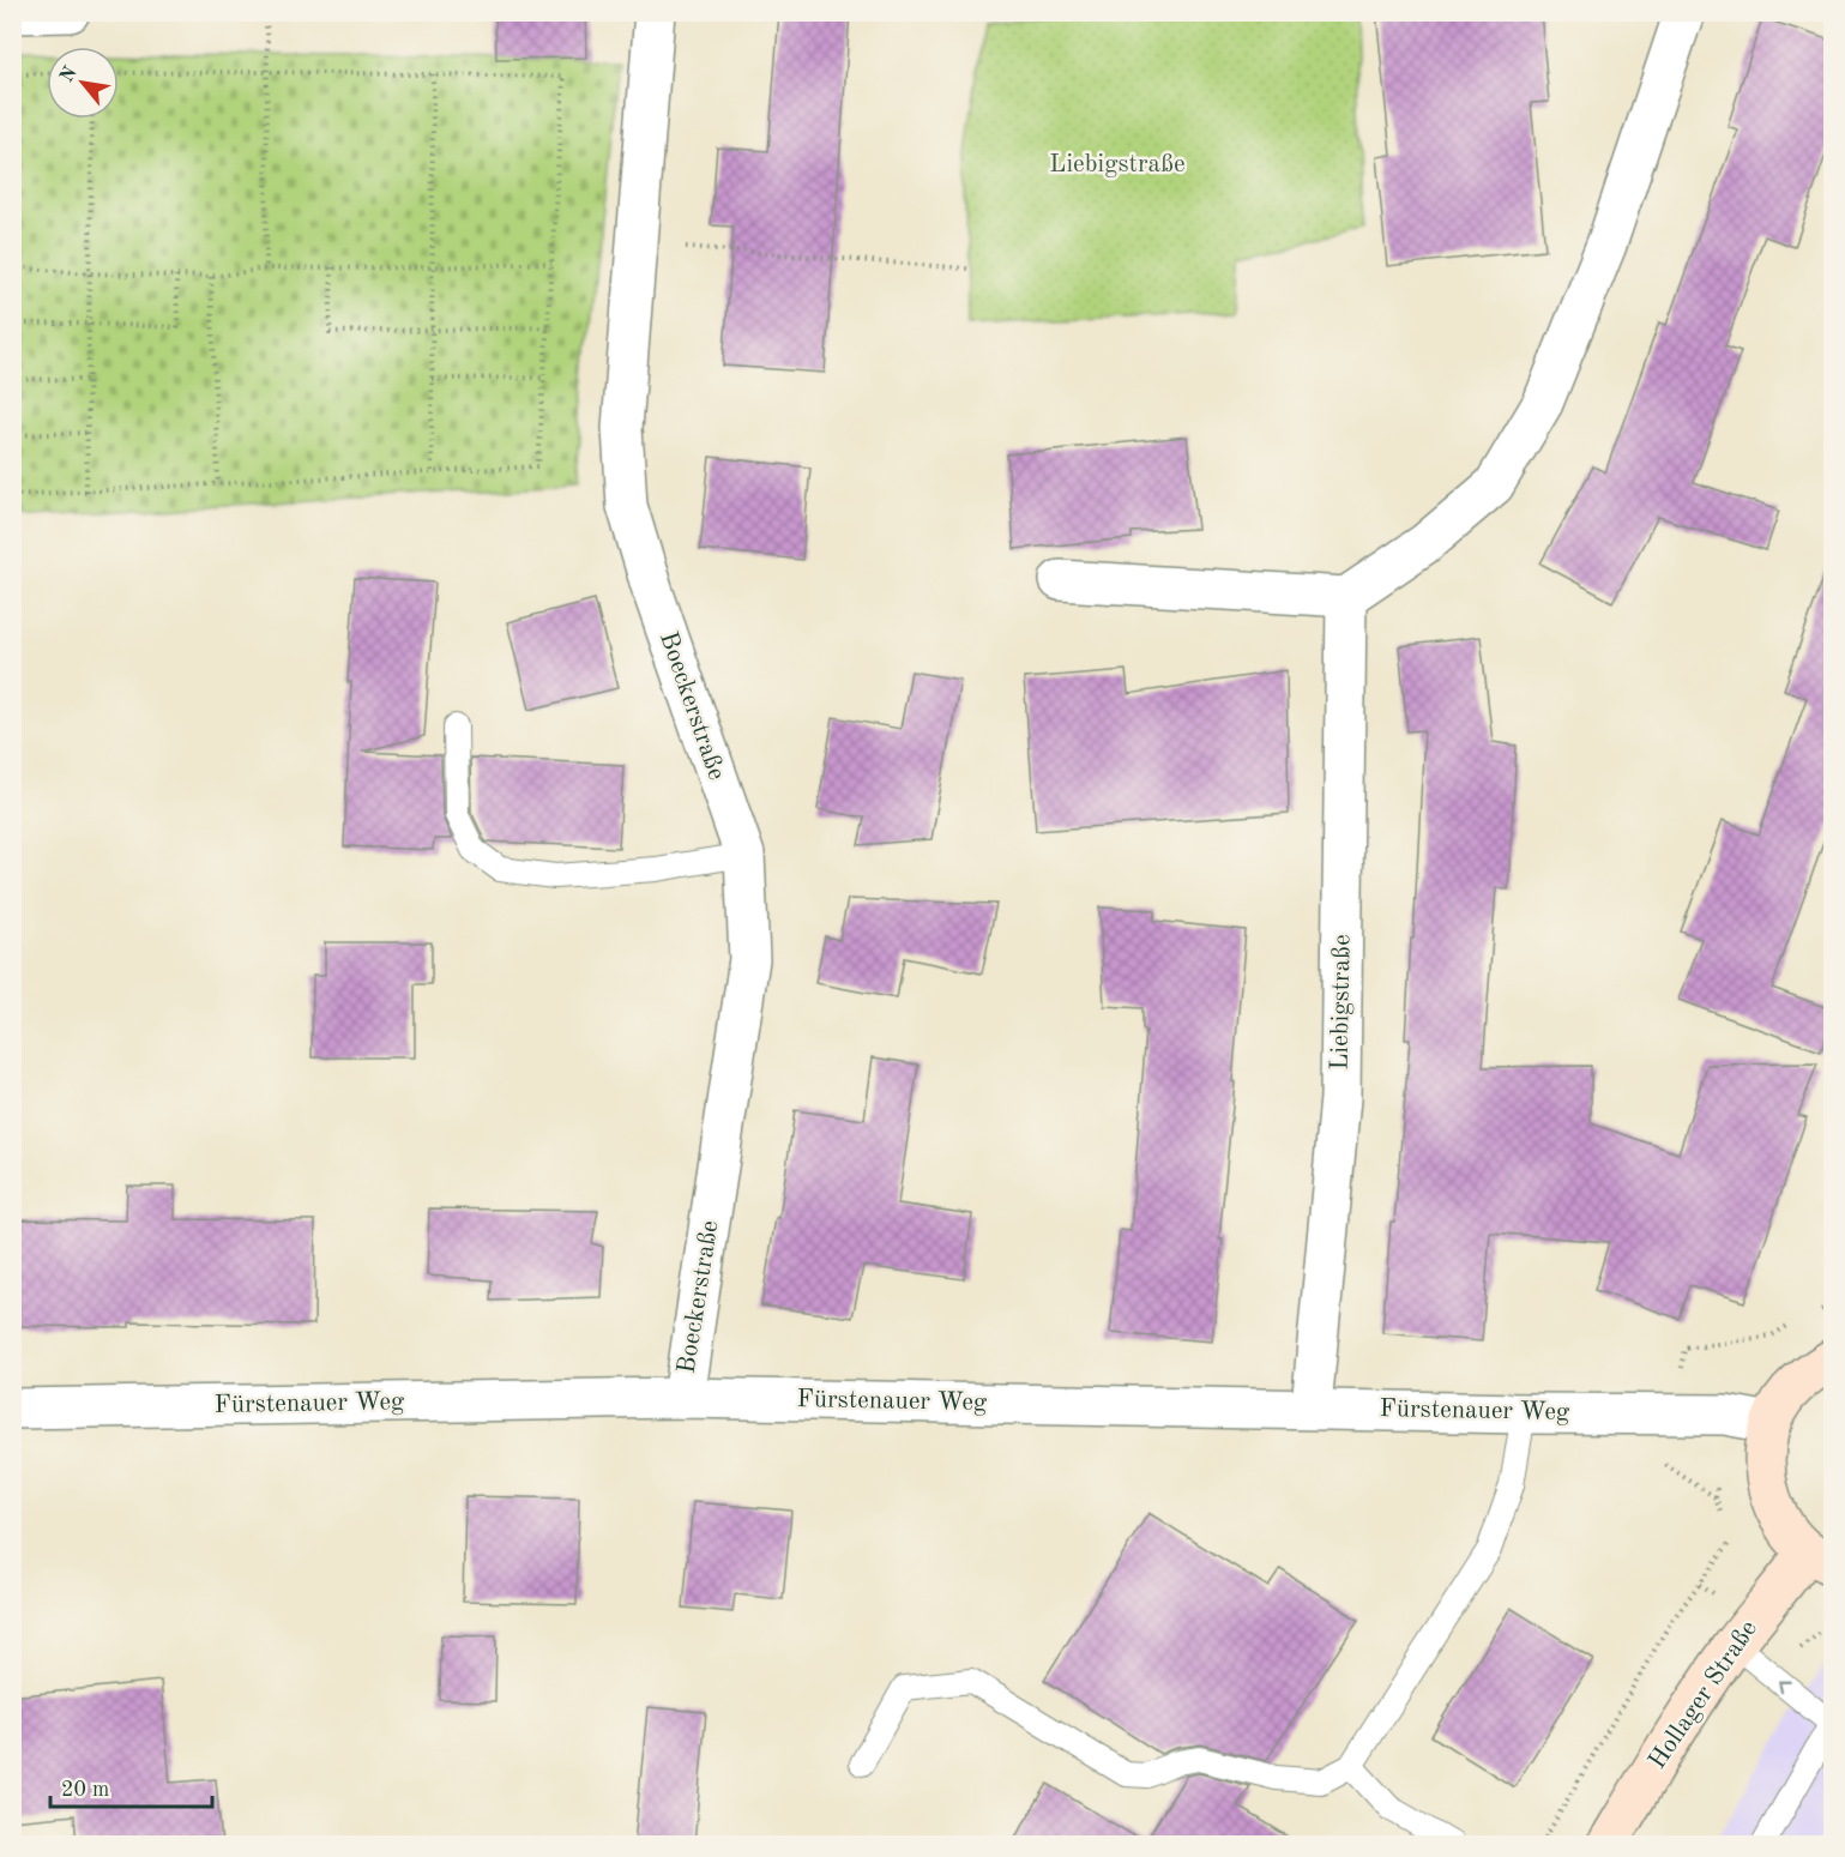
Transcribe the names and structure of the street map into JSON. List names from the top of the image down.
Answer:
{
  "streets": {
    "main road": ["Hollager Straße"],
    "street": ["Boeckerstraße", "Liebigstraße", "Fürstenauer Weg"]
  },
  "crossings": [
    ["Boeckerstraße", "Fürstenauer Weg"],
    ["Liebigstraße", "Fürstenauer Weg"]
  ],
  "parks": ["Liebigstraße"],
  "scale_bar": "20 m",
  "north": "top left"
}
